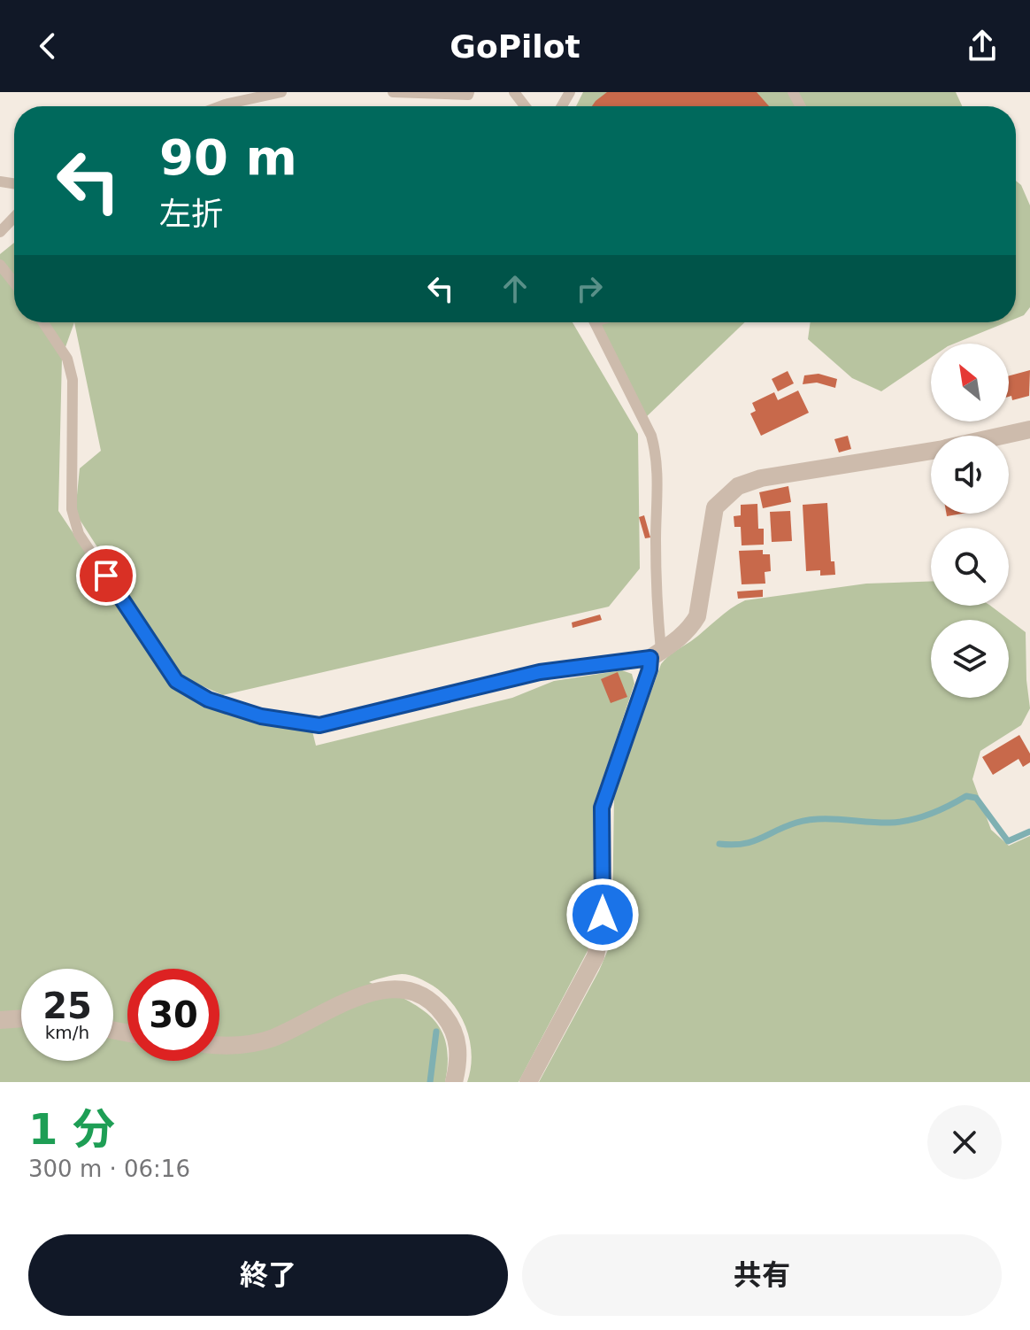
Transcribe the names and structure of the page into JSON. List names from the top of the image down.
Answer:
{
  "north": "top left",
  "page": {
    "header": "GoPilot",
    "turn": ["90 m", "左折"],
    "speed": "25 km/h",
    "limit": "30",
    "heading": ["1 分", "300 m · 06:16"],
    "buttons": ["終了", "共有"]
  }
}
